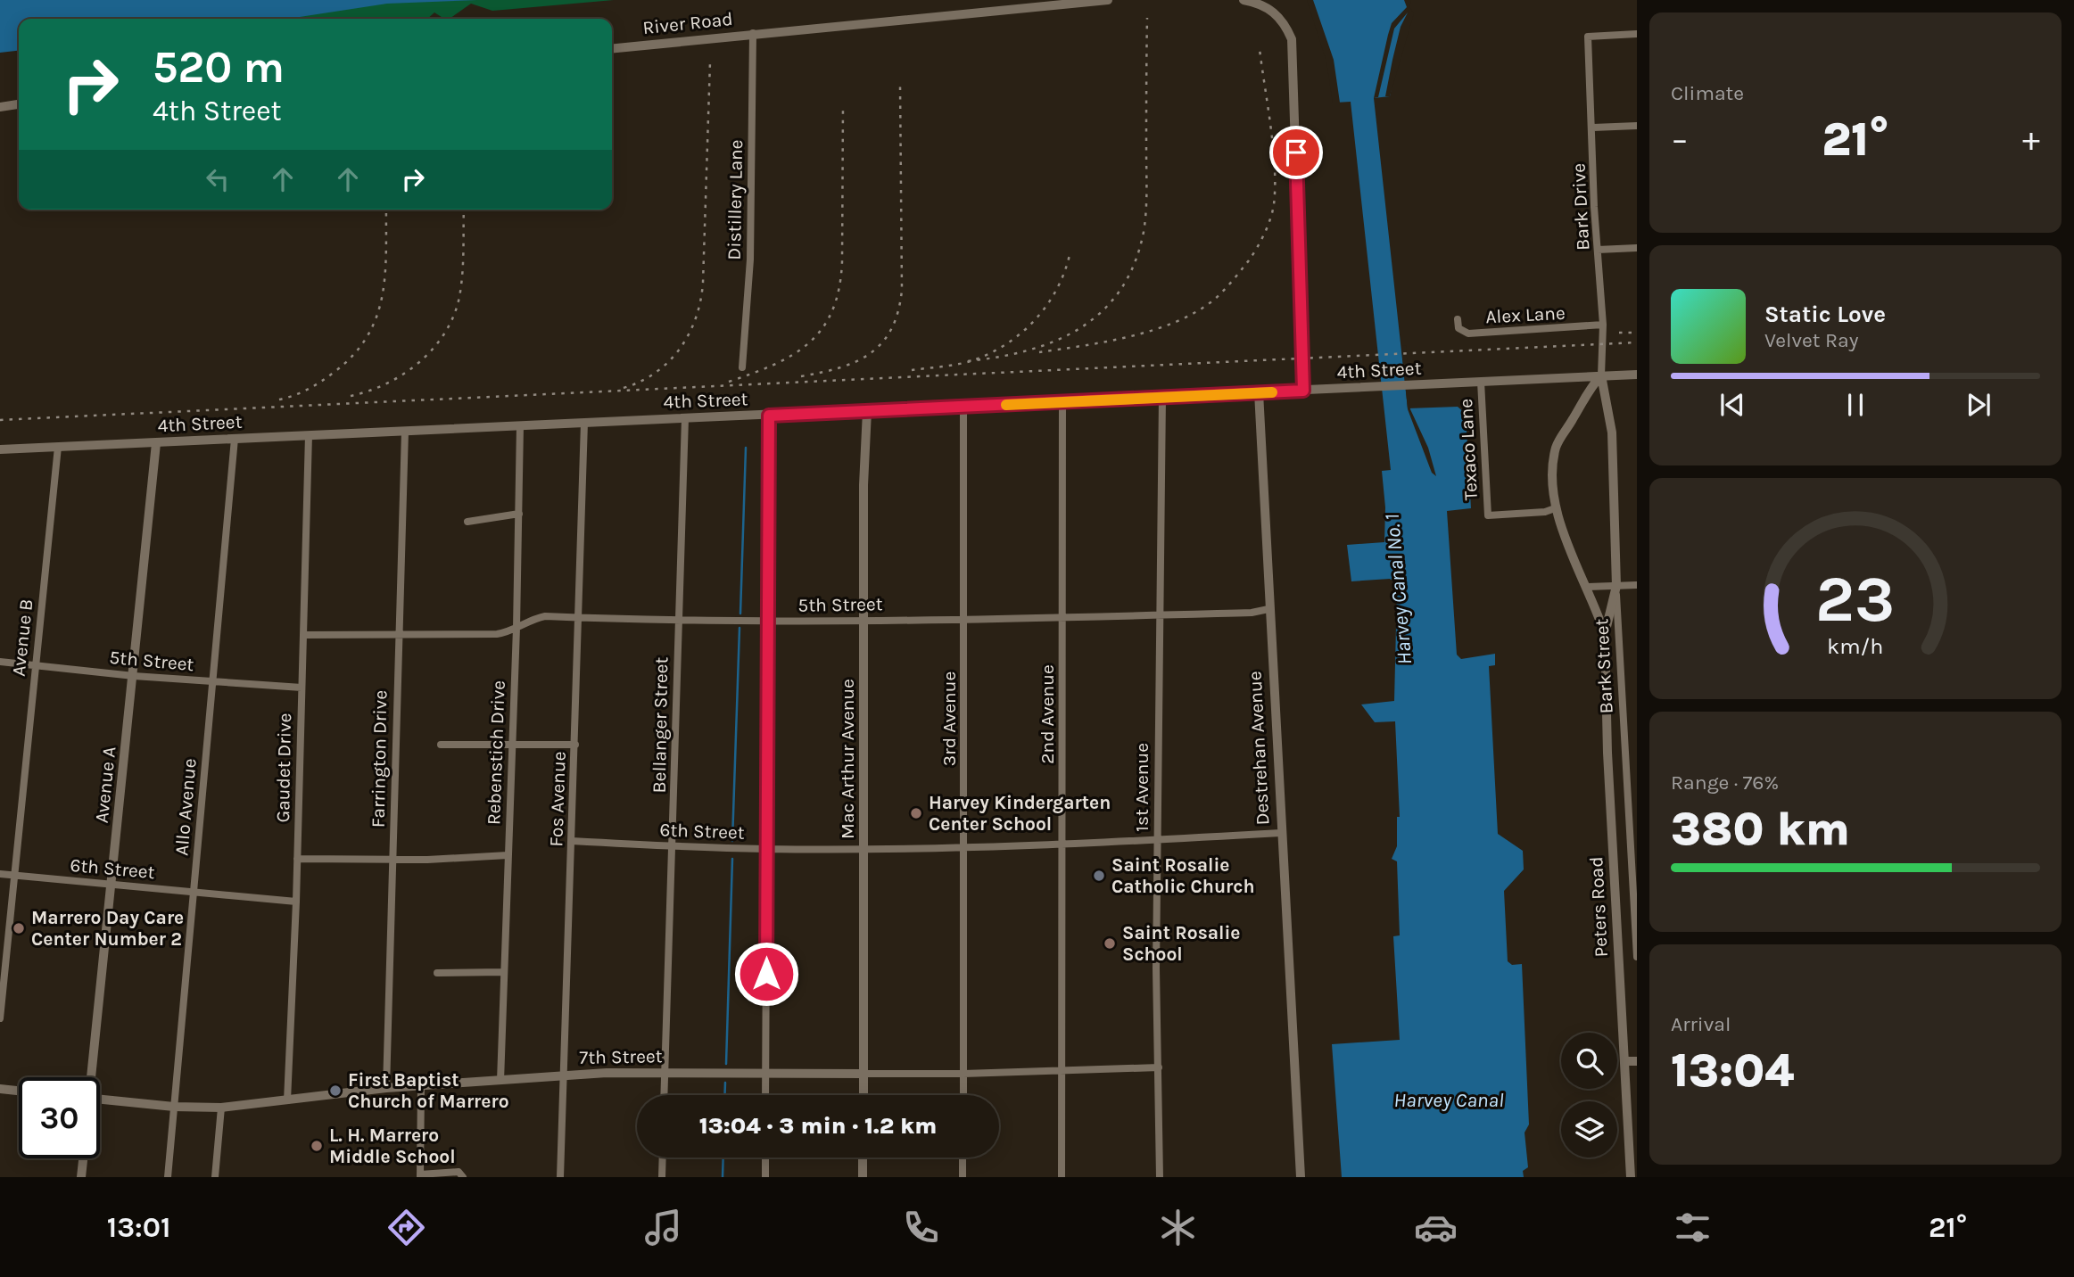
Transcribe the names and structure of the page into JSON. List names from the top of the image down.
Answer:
{
  "streets": {
    "main road": [
      "River Road",
      "4th Street",
      "Bark Street",
      "Destrehan Avenue",
      "Peters Road"
    ],
    "street": [
      "Distillery Lane",
      "Bark Drive",
      "Alex Lane",
      "Texaco Lane",
      "5th Street",
      "Avenue B",
      "2nd Avenue",
      "3rd Avenue",
      "Bellanger Street",
      "Rebenstich Drive",
      "Farrington Drive",
      "Mac Arthur Avenue",
      "Gaudet Drive",
      "Avenue A",
      "1st Avenue",
      "Fos Avenue",
      "Allo Avenue",
      "6th Street",
      "7th Street"
    ]
  },
  "crossings": [
    ["River Road", "Distillery Lane"],
    ["Bark Drive", "Alex Lane"],
    ["Bark Drive", "4th Street"],
    ["Bark Drive", "Bark Street"],
    ["Bark Drive", "Peters Road"],
    ["4th Street", "Texaco Lane"],
    ["4th Street", "Avenue B"],
    ["4th Street", "Bark Street"],
    ["4th Street", "2nd Avenue"],
    ["4th Street", "3rd Avenue"],
    ["4th Street", "Bellanger Street"],
    ["4th Street", "Destrehan Avenue"],
    ["4th Street", "Rebenstich Drive"],
    ["4th Street", "Farrington Drive"],
    ["4th Street", "Mac Arthur Avenue"],
    ["4th Street", "Gaudet Drive"],
    ["4th Street", "Avenue A"],
    ["4th Street", "1st Avenue"],
    ["4th Street", "Fos Avenue"],
    ["4th Street", "Allo Avenue"],
    ["4th Street", "Peters Road"],
    ["Texaco Lane", "Peters Road"],
    ["5th Street", "Avenue B"],
    ["5th Street", "2nd Avenue"],
    ["5th Street", "3rd Avenue"],
    ["5th Street", "Bellanger Street"],
    ["5th Street", "Destrehan Avenue"],
    ["5th Street", "Rebenstich Drive"],
    ["5th Street", "Farrington Drive"],
    ["5th Street", "Mac Arthur Avenue"],
    ["5th Street", "Gaudet Drive"],
    ["5th Street", "Avenue A"],
    ["5th Street", "1st Avenue"],
    ["5th Street", "Fos Avenue"],
    ["5th Street", "Allo Avenue"],
    ["Avenue B", "6th Street"],
    ["Bark Street", "Peters Road"],
    ["2nd Avenue", "6th Street"],
    ["2nd Avenue", "7th Street"],
    ["3rd Avenue", "6th Street"],
    ["3rd Avenue", "7th Street"],
    ["Bellanger Street", "6th Street"],
    ["Bellanger Street", "7th Street"],
    ["Destrehan Avenue", "6th Street"],
    ["Rebenstich Drive", "7th Street"],
    ["Farrington Drive", "7th Street"],
    ["Mac Arthur Avenue", "6th Street"],
    ["Mac Arthur Avenue", "7th Street"],
    ["Gaudet Drive", "6th Street"],
    ["Gaudet Drive", "7th Street"],
    ["Avenue A", "6th Street"],
    ["1st Avenue", "6th Street"],
    ["1st Avenue", "7th Street"],
    ["Fos Avenue", "6th Street"],
    ["Fos Avenue", "7th Street"],
    ["Allo Avenue", "6th Street"],
    ["Allo Avenue", "7th Street"]
  ],
  "water": ["Harvey Canal No. 1", "Harvey Canal"],
  "places": [
    "Harvey Kindergarten Center School",
    "Saint Rosalie Catholic Church",
    "Marrero Day Care Center Number 2",
    "Saint Rosalie School",
    "First Baptist Church of Marrero",
    "L. H. Marrero Middle School"
  ],
  "page": {
    "tile": [
      "Climate",
      ["Range · 76%", "380 km"],
      ["Arrival", "13:04"]
    ],
    "turn": ["520 m", "4th Street"],
    "heat": ["−", "21°", "+"],
    "song": ["Static Love", "Velvet Ray"],
    "limit": "30",
    "trip": "13:04 · 3 min · 1.2 km",
    "tabs": ["13:01", "21°"],
    "gauge": ["23", "km/h"]
  }
}
